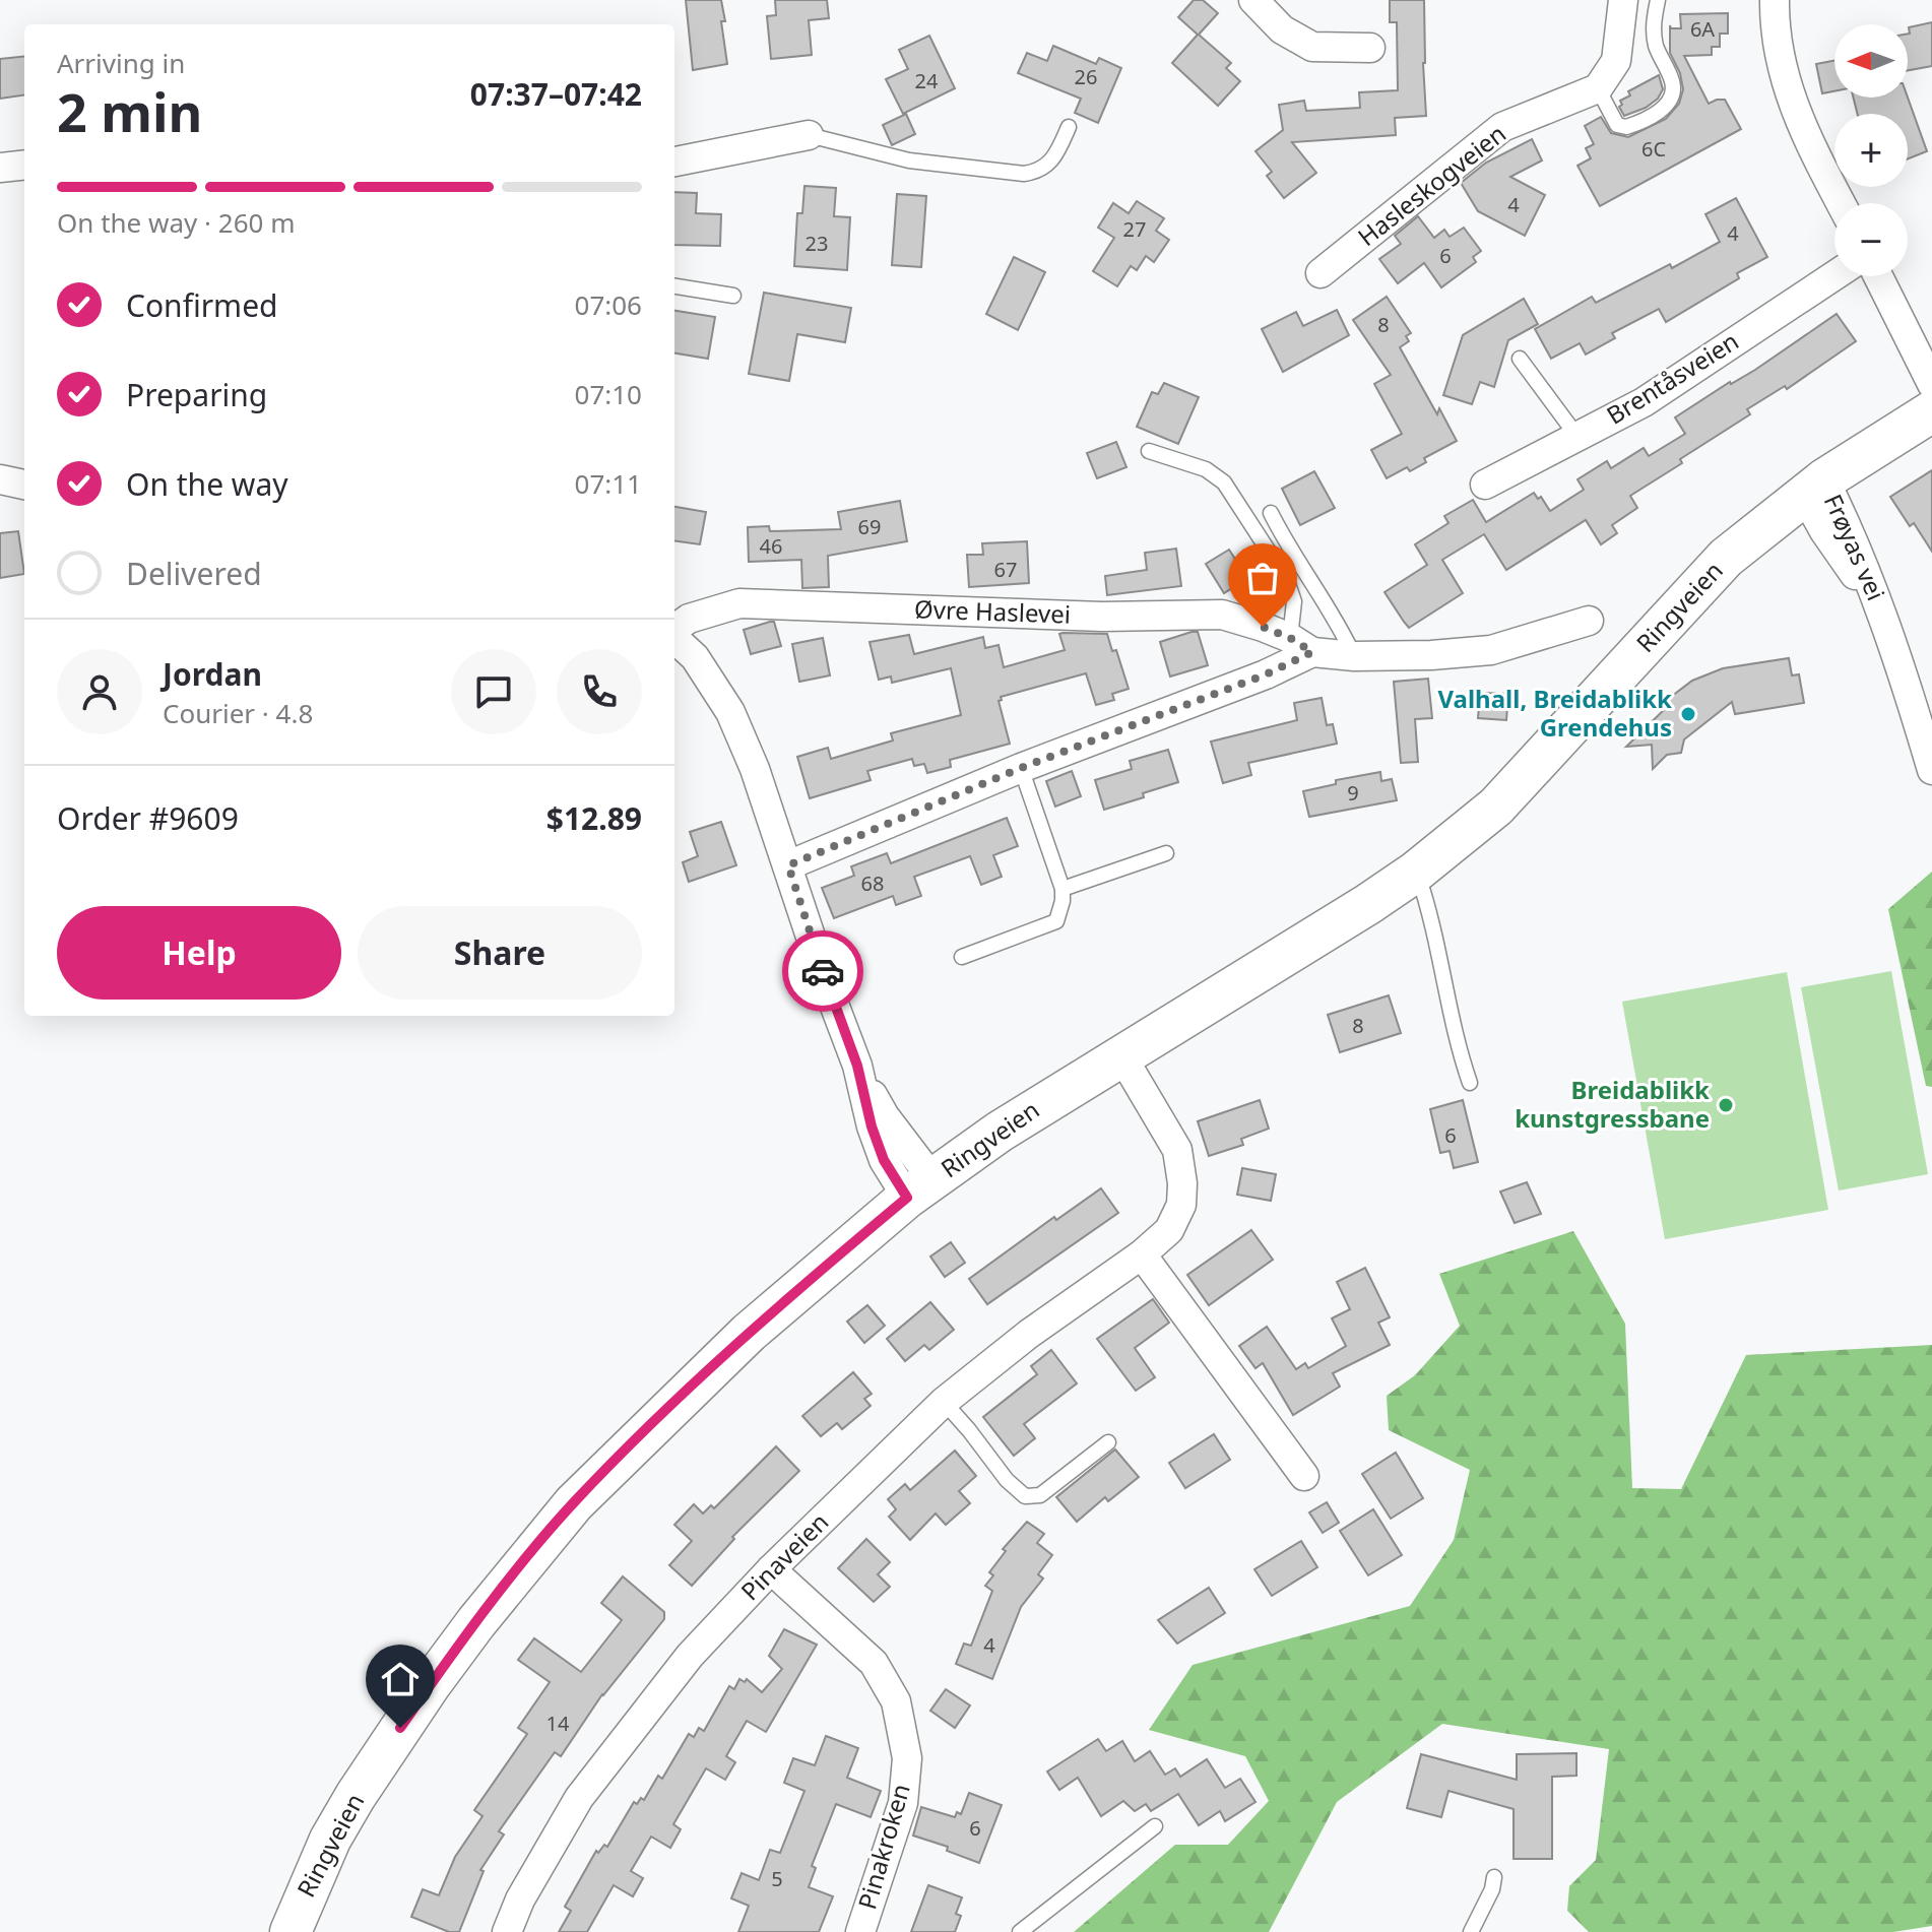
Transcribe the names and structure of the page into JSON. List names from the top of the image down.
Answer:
{
  "streets": {
    "main road": ["Ringveien"],
    "street": [
      "Hasleskogveien",
      "Brentåsveien",
      "Frøyas vei",
      "Øvre Haslevei",
      "Pinaveien",
      "Pinakroken"
    ]
  },
  "crossings": [
    ["Frøyas vei", "Ringveien"],
    ["Ringveien", "Pinaveien"],
    ["Pinaveien", "Pinakroken"]
  ],
  "places": ["Valhall, Breidablikk Grendehus", "Breidablikk kunstgressbane"],
  "house_numbers": [
    "6A",
    "26",
    "24",
    "6C",
    "4",
    "27",
    "4",
    "23",
    "6",
    "8",
    "69",
    "46",
    "67",
    "9",
    "68",
    "8",
    "6",
    "4",
    "14",
    "6",
    "5"
  ],
  "north": "left",
  "page": {
    "map_buttons": ["+", "−"],
    "heading": ["2 min", "Arriving in", "07:37–07:42"],
    "panel": [
      "Jordan",
      "Courier · 4.8",
      "Order #9609",
      "$12.89"
    ],
    "bar": "On the way · 260 m",
    "list": [
      ["Confirmed", "07:06"],
      ["Preparing", "07:10"],
      ["On the way", "07:11"],
      "Delivered"
    ],
    "buttons": ["Help", "Share"]
  }
}
